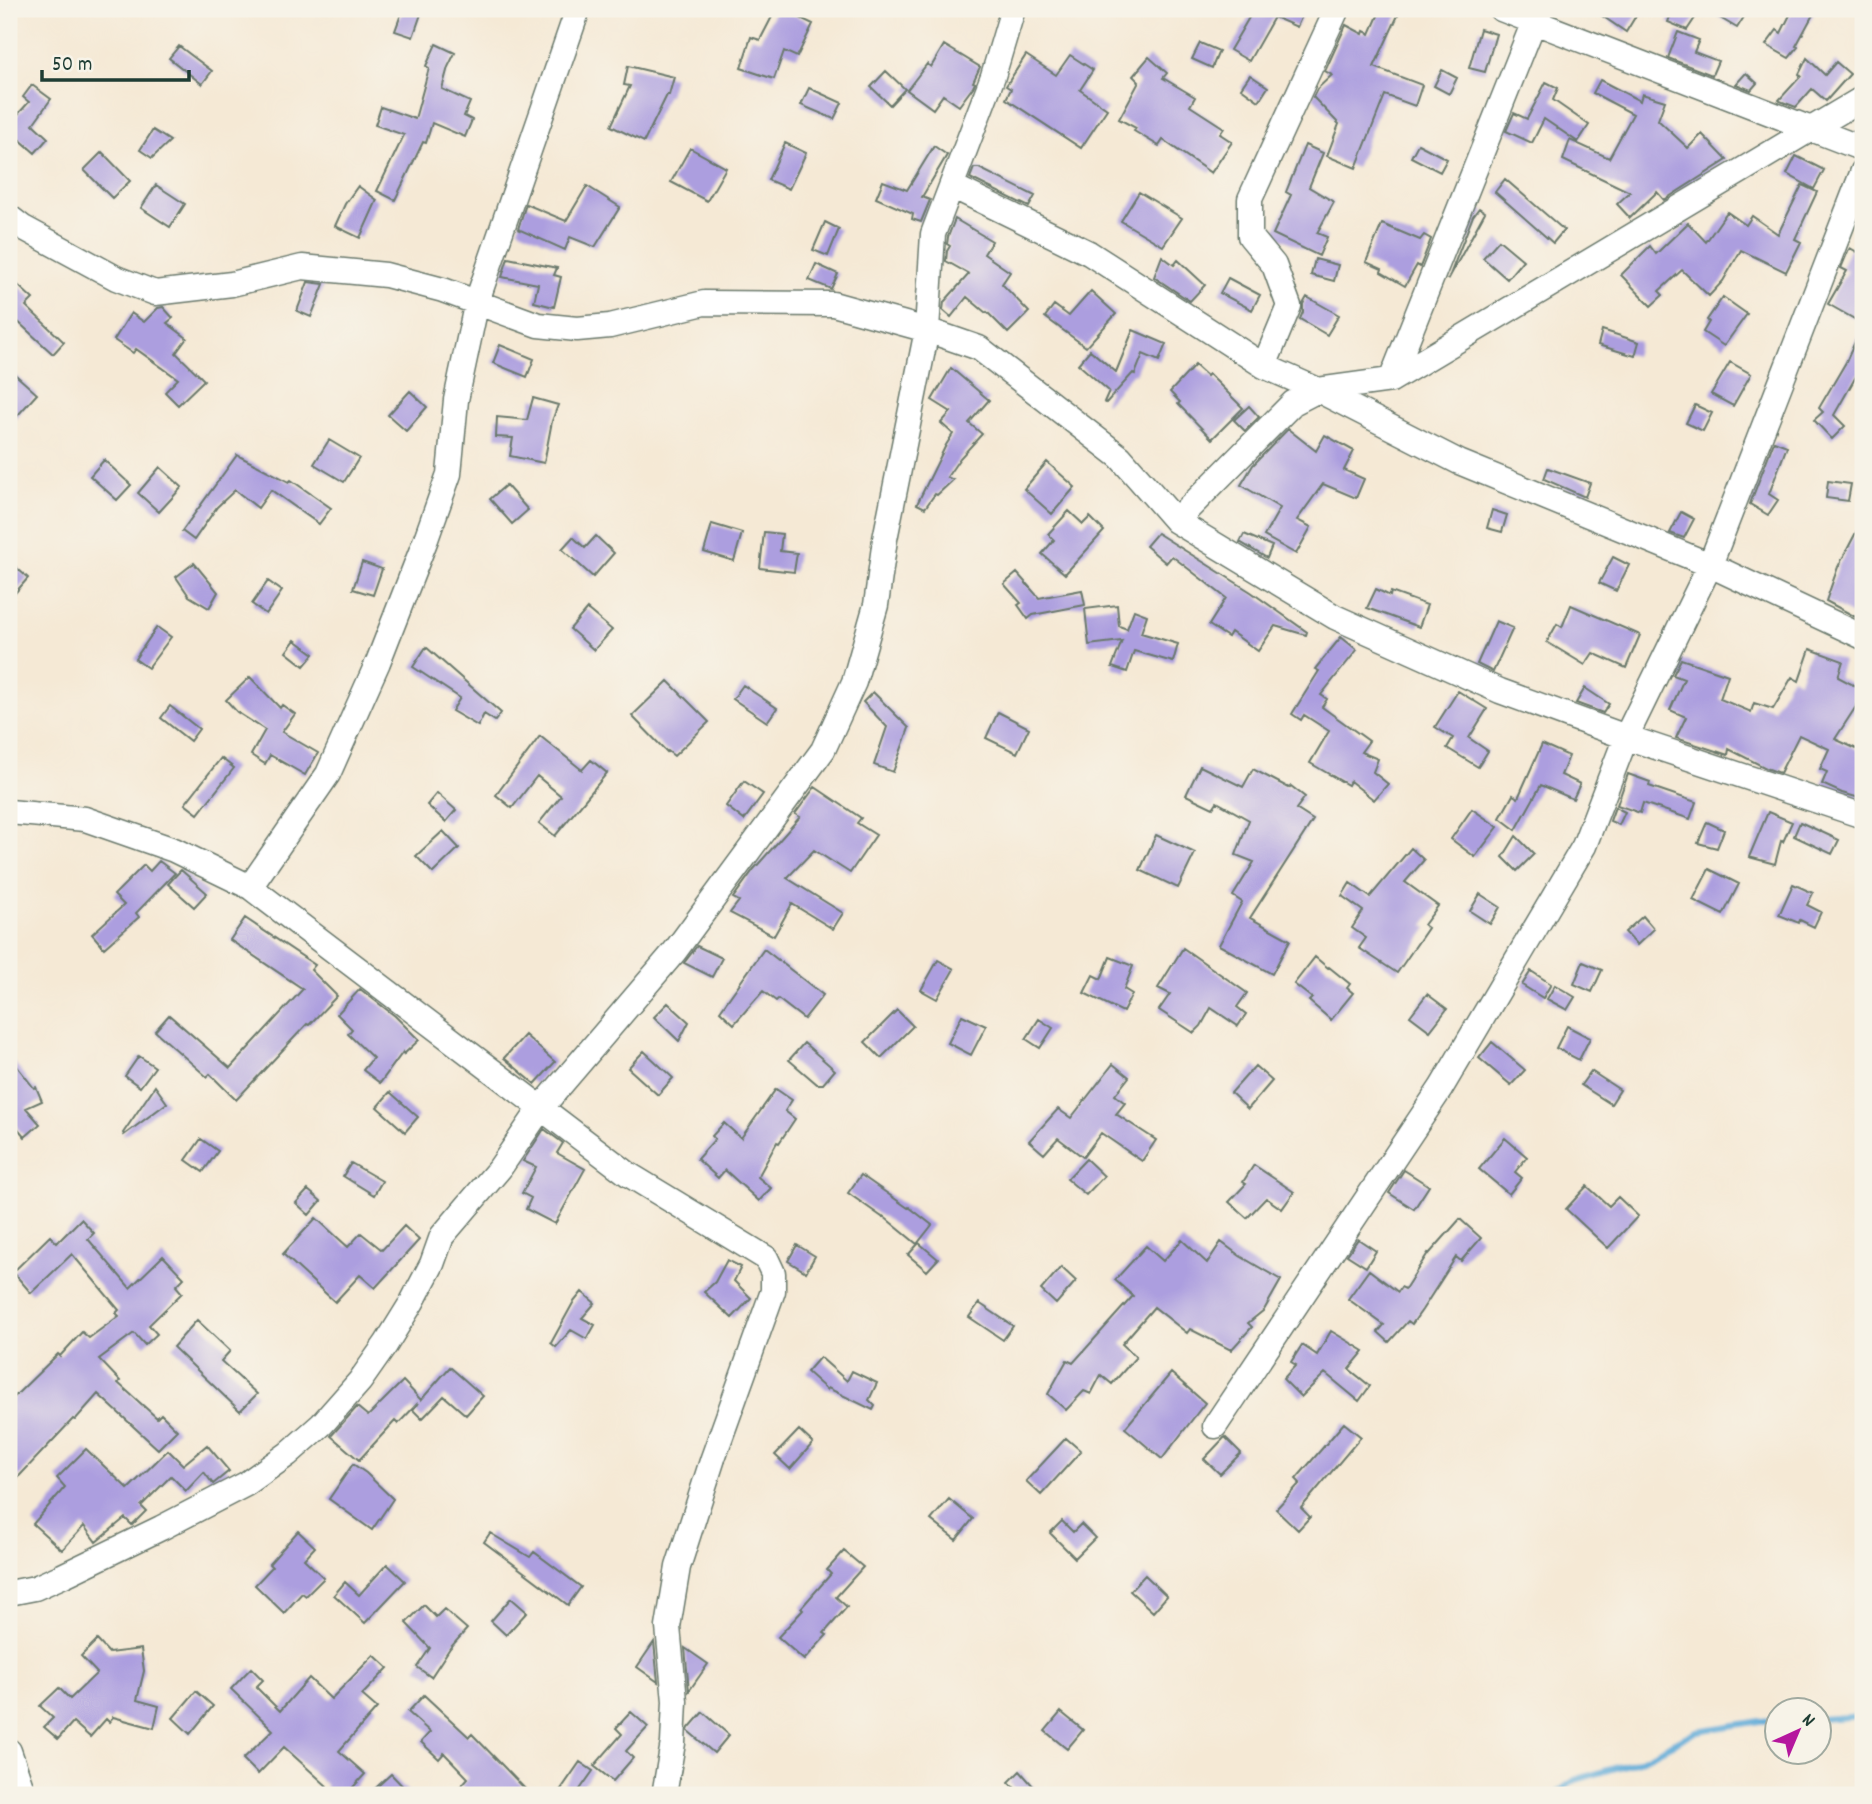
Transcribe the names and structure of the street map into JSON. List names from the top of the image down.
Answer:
{
  "scale_bar": "50 m",
  "north": "top right"
}
